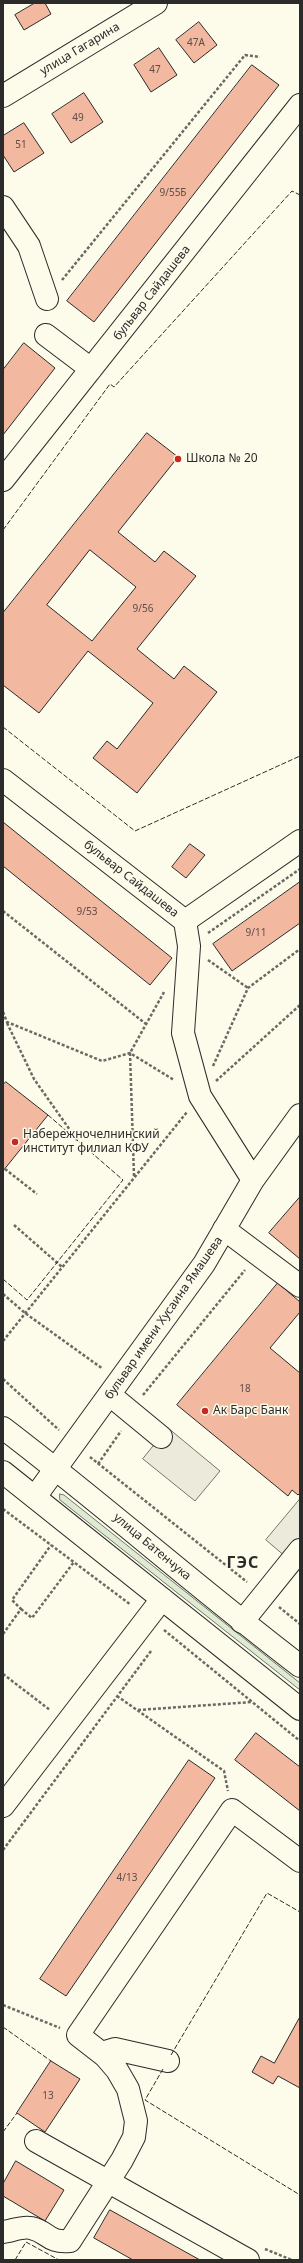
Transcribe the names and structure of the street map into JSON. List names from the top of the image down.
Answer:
{
  "streets": {
    "street": [
      "улица Гагарина",
      "бульвар Сайдашева",
      "бульвар имени Хусаина Ямашева",
      "улица Батенчука"
    ]
  },
  "crossings": [
    ["бульвар имени Хусаина Ямашева", "улица Батенчука"]
  ],
  "districts": ["ГЭС"],
  "places": ["Школа № 20", "Набережночелнинский институт филиал КФУ", "Ак Барс Банк"],
  "house_numbers": [
    "47А",
    "47",
    "49",
    "51",
    "9/55Б",
    "9/56",
    "9/53",
    "9/11",
    "18",
    "4/13",
    "13"
  ]
}
